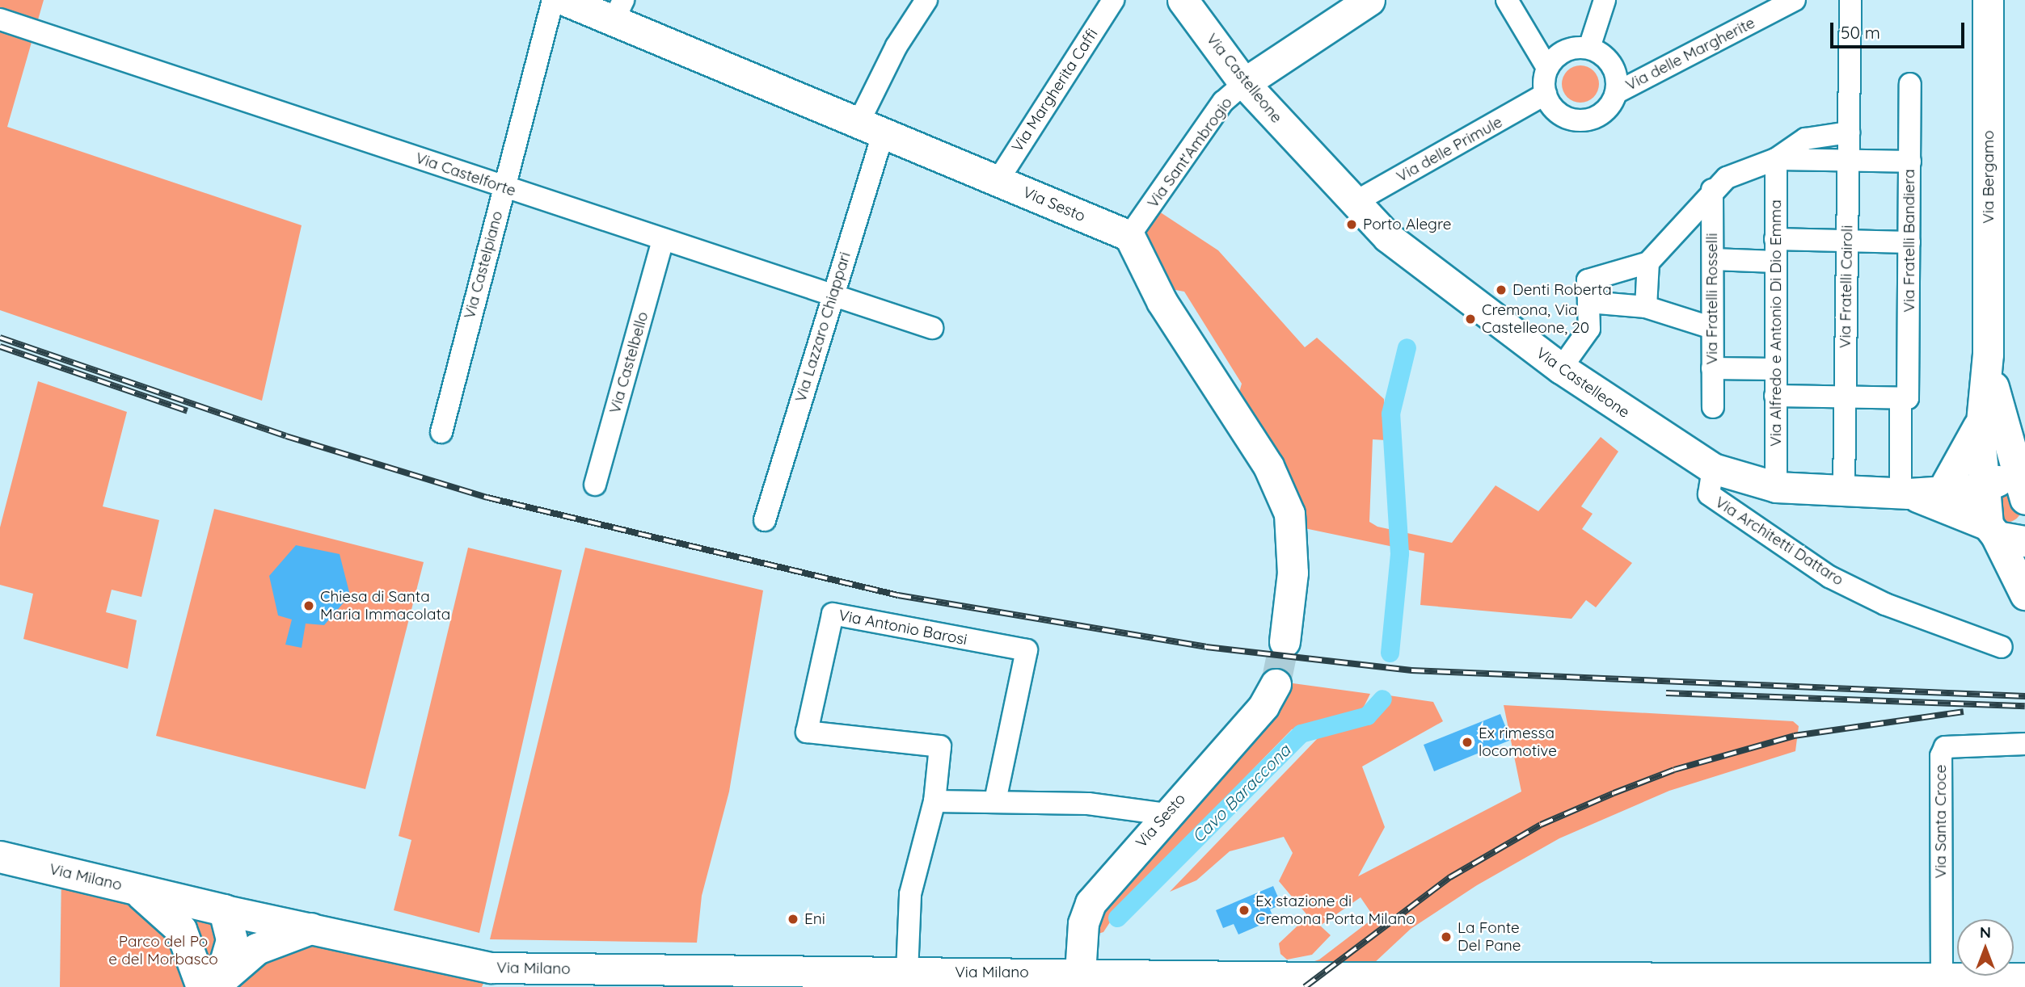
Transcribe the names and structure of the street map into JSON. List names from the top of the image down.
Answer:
{
  "streets": {
    "main road": [
      "Via Castelleone",
      "Via Sant'Ambrogio",
      "Via Bergamo",
      "Via Sesto",
      "Via Milano"
    ],
    "street": [
      "Via delle Margherite",
      "Via Margherita Caffi",
      "Via delle Primule",
      "Via Castelforte",
      "Via Fratelli Bandiera",
      "Via Castelpiano",
      "Via Fratelli Cairoli",
      "Via Fratelli Rosselli",
      "Via Alfredo e Antonio Di Dio Emma",
      "Via Lazzaro Chiappari",
      "Via Castelbello",
      "Via Architetti Dattaro",
      "Via Antonio Barosi",
      "Via Santa Croce"
    ]
  },
  "crossings": [
    ["Via delle Margherite", "Via delle Primule"],
    ["Via Castelleone", "Via delle Primule"],
    ["Via Castelleone", "Via Sant'Ambrogio"],
    ["Via Castelleone", "Via Bergamo"],
    ["Via Castelleone", "Via Fratelli Bandiera"],
    ["Via Castelleone", "Via Fratelli Cairoli"],
    ["Via Castelleone", "Via Alfredo e Antonio Di Dio Emma"],
    ["Via Castelleone", "Via Architetti Dattaro"],
    ["Via Margherita Caffi", "Via Sesto"],
    ["Via Sant'Ambrogio", "Via Sesto"],
    ["Via Castelforte", "Via Castelpiano"],
    ["Via Castelforte", "Via Lazzaro Chiappari"],
    ["Via Castelforte", "Via Castelbello"],
    ["Via Sesto", "Via Lazzaro Chiappari"],
    ["Via Sesto", "Via Milano"],
    ["Via Antonio Barosi", "Via Milano"],
    ["Via Santa Croce", "Via Milano"]
  ],
  "water": ["Cavo Baraccona"],
  "parks": ["Parco del Po e del Morbasco"],
  "places": [
    "Porto Alegre",
    "Denti Roberta",
    "Cremona, Via Castelleone, 20",
    "Chiesa di Santa Maria Immacolata",
    "Ex rimessa locomotive",
    "Ex stazione di Cremona Porta Milano",
    "Eni",
    "La Fonte Del Pane"
  ],
  "scale_bar": "50 m",
  "north": "top"
}
